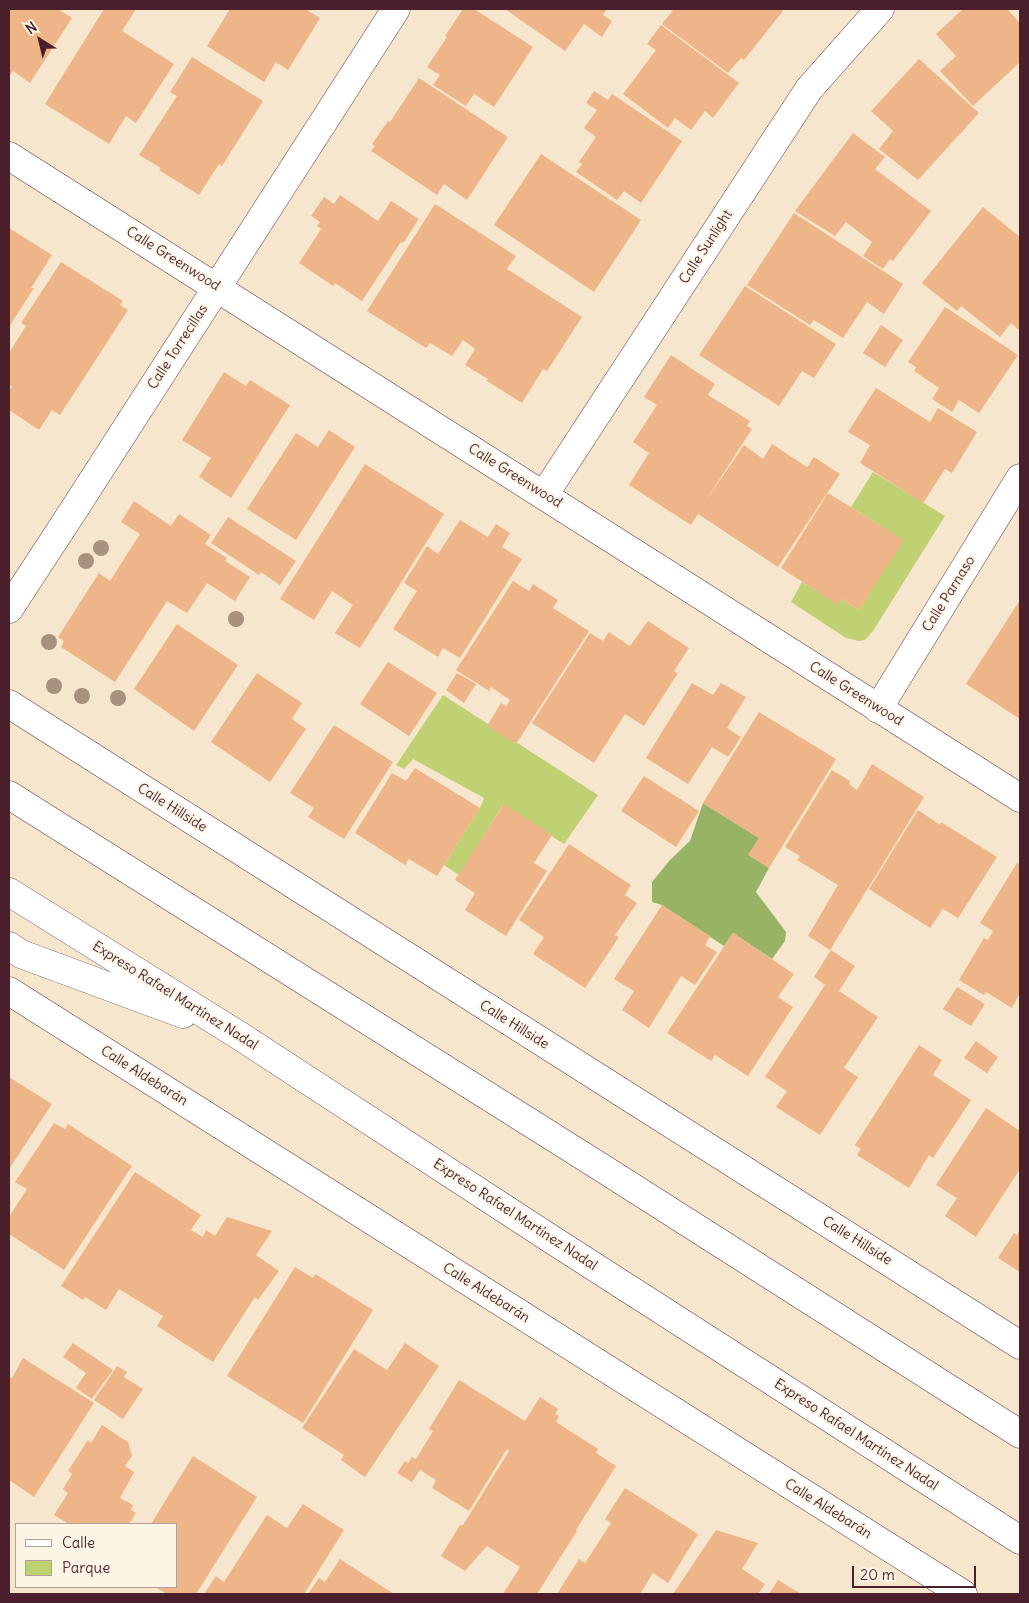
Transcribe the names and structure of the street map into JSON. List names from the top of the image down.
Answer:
{
  "streets": {
    "main road": [
      "Calle Sunlight",
      "Calle Greenwood",
      "Calle Torrecillas",
      "Calle Parnaso",
      "Calle Hillside",
      "Expreso Rafael Martínez Nadal",
      "Calle Aldebarán"
    ]
  },
  "crossings": [
    ["Calle Sunlight", "Calle Greenwood"],
    ["Calle Greenwood", "Calle Torrecillas"],
    ["Calle Greenwood", "Calle Parnaso"]
  ],
  "legend": ["Calle", "Parque"],
  "scale_bar": "20 m",
  "north": "top left"
}
